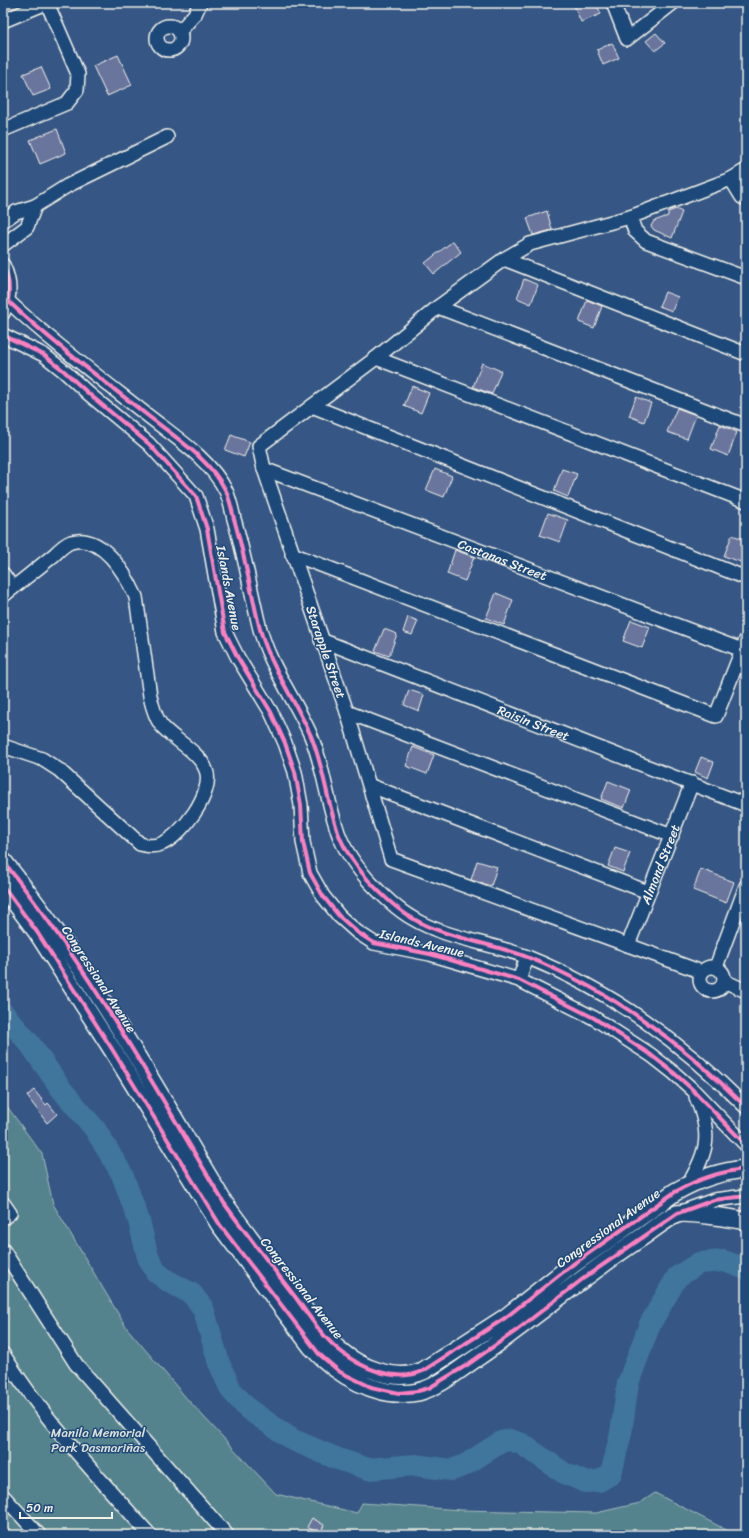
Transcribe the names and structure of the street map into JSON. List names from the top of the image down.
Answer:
{
  "streets": {
    "main road": ["Congressional Avenue"],
    "street": [
      "Castanas Street",
      "Islands Avenue",
      "Starapple Street",
      "Raisin Street",
      "Almond Street"
    ]
  },
  "crossings": [
    ["Castanas Street", "Starapple Street"],
    ["Starapple Street", "Raisin Street"],
    ["Starapple Street", "Almond Street"],
    ["Raisin Street", "Almond Street"]
  ],
  "parks": ["Manila Memorial Park Dasmariñas"],
  "scale_bar": "50 m"
}
